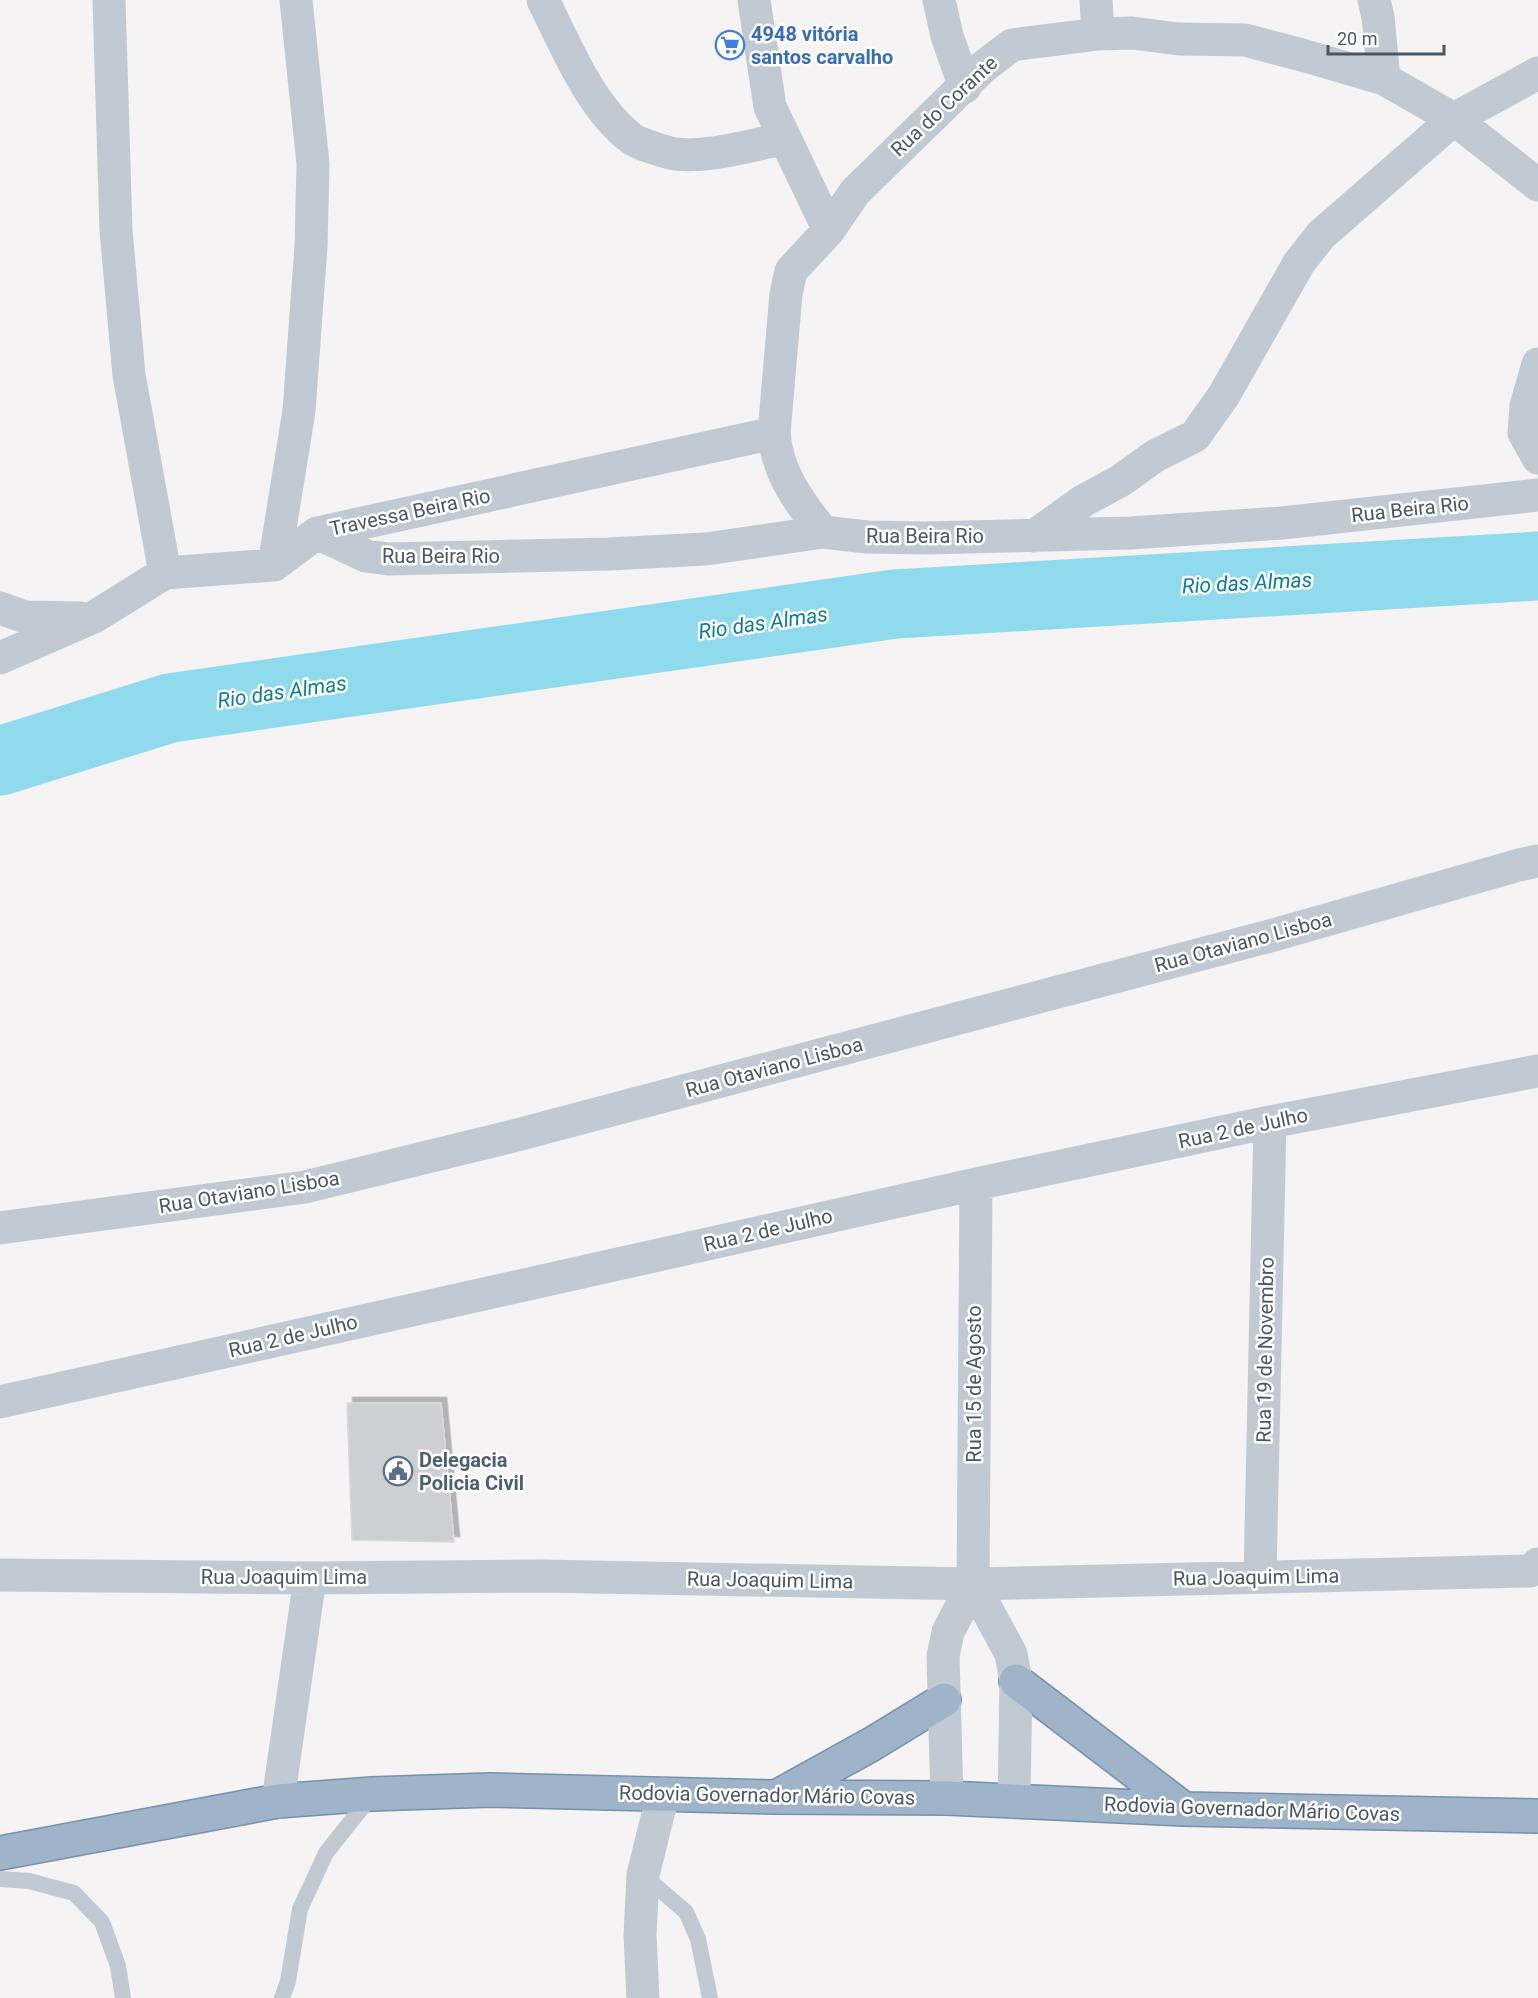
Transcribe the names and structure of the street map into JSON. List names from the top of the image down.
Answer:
{
  "streets": {
    "highway": ["Rodovia Governador Mário Covas"],
    "street": [
      "Rua do Corante",
      "Rua Beira Rio",
      "Travessa Beira Rio",
      "Rua Otaviano Lisboa",
      "Rua 2 de Julho",
      "Rua 19 de Novembro",
      "Rua 15 de Agosto",
      "Rua Joaquim Lima"
    ]
  },
  "crossings": [
    ["Rua do Corante", "Rua Beira Rio"],
    ["Rua do Corante", "Travessa Beira Rio"],
    ["Rua Beira Rio", "Travessa Beira Rio"],
    ["Rua 2 de Julho", "Rua 19 de Novembro"],
    ["Rua 2 de Julho", "Rua 15 de Agosto"],
    ["Rua 19 de Novembro", "Rua Joaquim Lima"],
    ["Rua 15 de Agosto", "Rua Joaquim Lima"]
  ],
  "water": ["Rio das Almas"],
  "places": {
    "supermarket": ["4948 vitória santos carvalho"],
    "public building": ["Delegacia Policia Civil"]
  },
  "scale_bar": "20 m"
}
